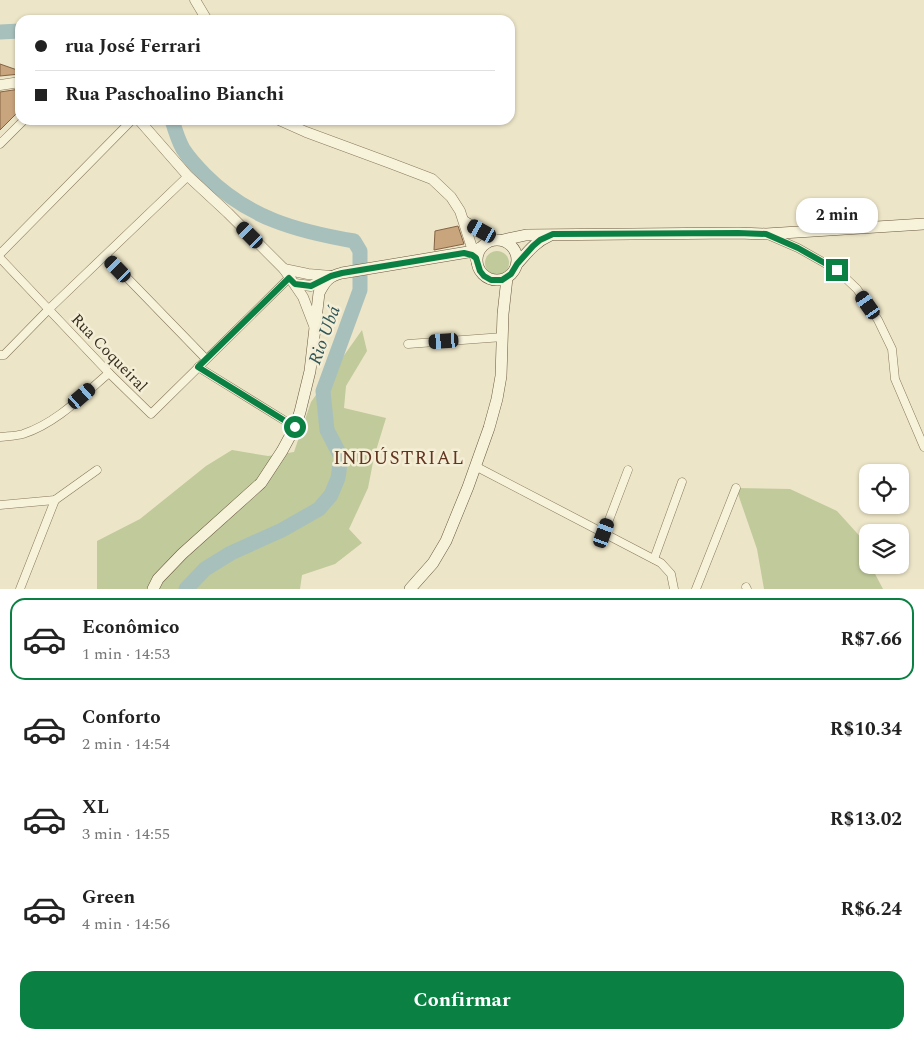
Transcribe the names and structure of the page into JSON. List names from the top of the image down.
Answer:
{
  "streets": {
    "street": ["Rua Coqueiral"]
  },
  "districts": ["INDÚSTRIAL"],
  "water": ["Rio Ubá"],
  "page": {
    "banner": ["rua José Ferrari", "Rua Paschoalino Bianchi"],
    "bubble": "2 min",
    "list": [
      {
        "name": "Econômico",
        "note": "1 min · 14:53",
        "value": "R$7.66"
      },
      {
        "name": "Conforto",
        "note": "2 min · 14:54",
        "value": "R$10.34"
      },
      {
        "name": "XL",
        "note": "3 min · 14:55",
        "value": "R$13.02"
      },
      {
        "name": "Green",
        "note": "4 min · 14:56",
        "value": "R$6.24"
      }
    ],
    "buttons": "Confirmar"
  }
}
